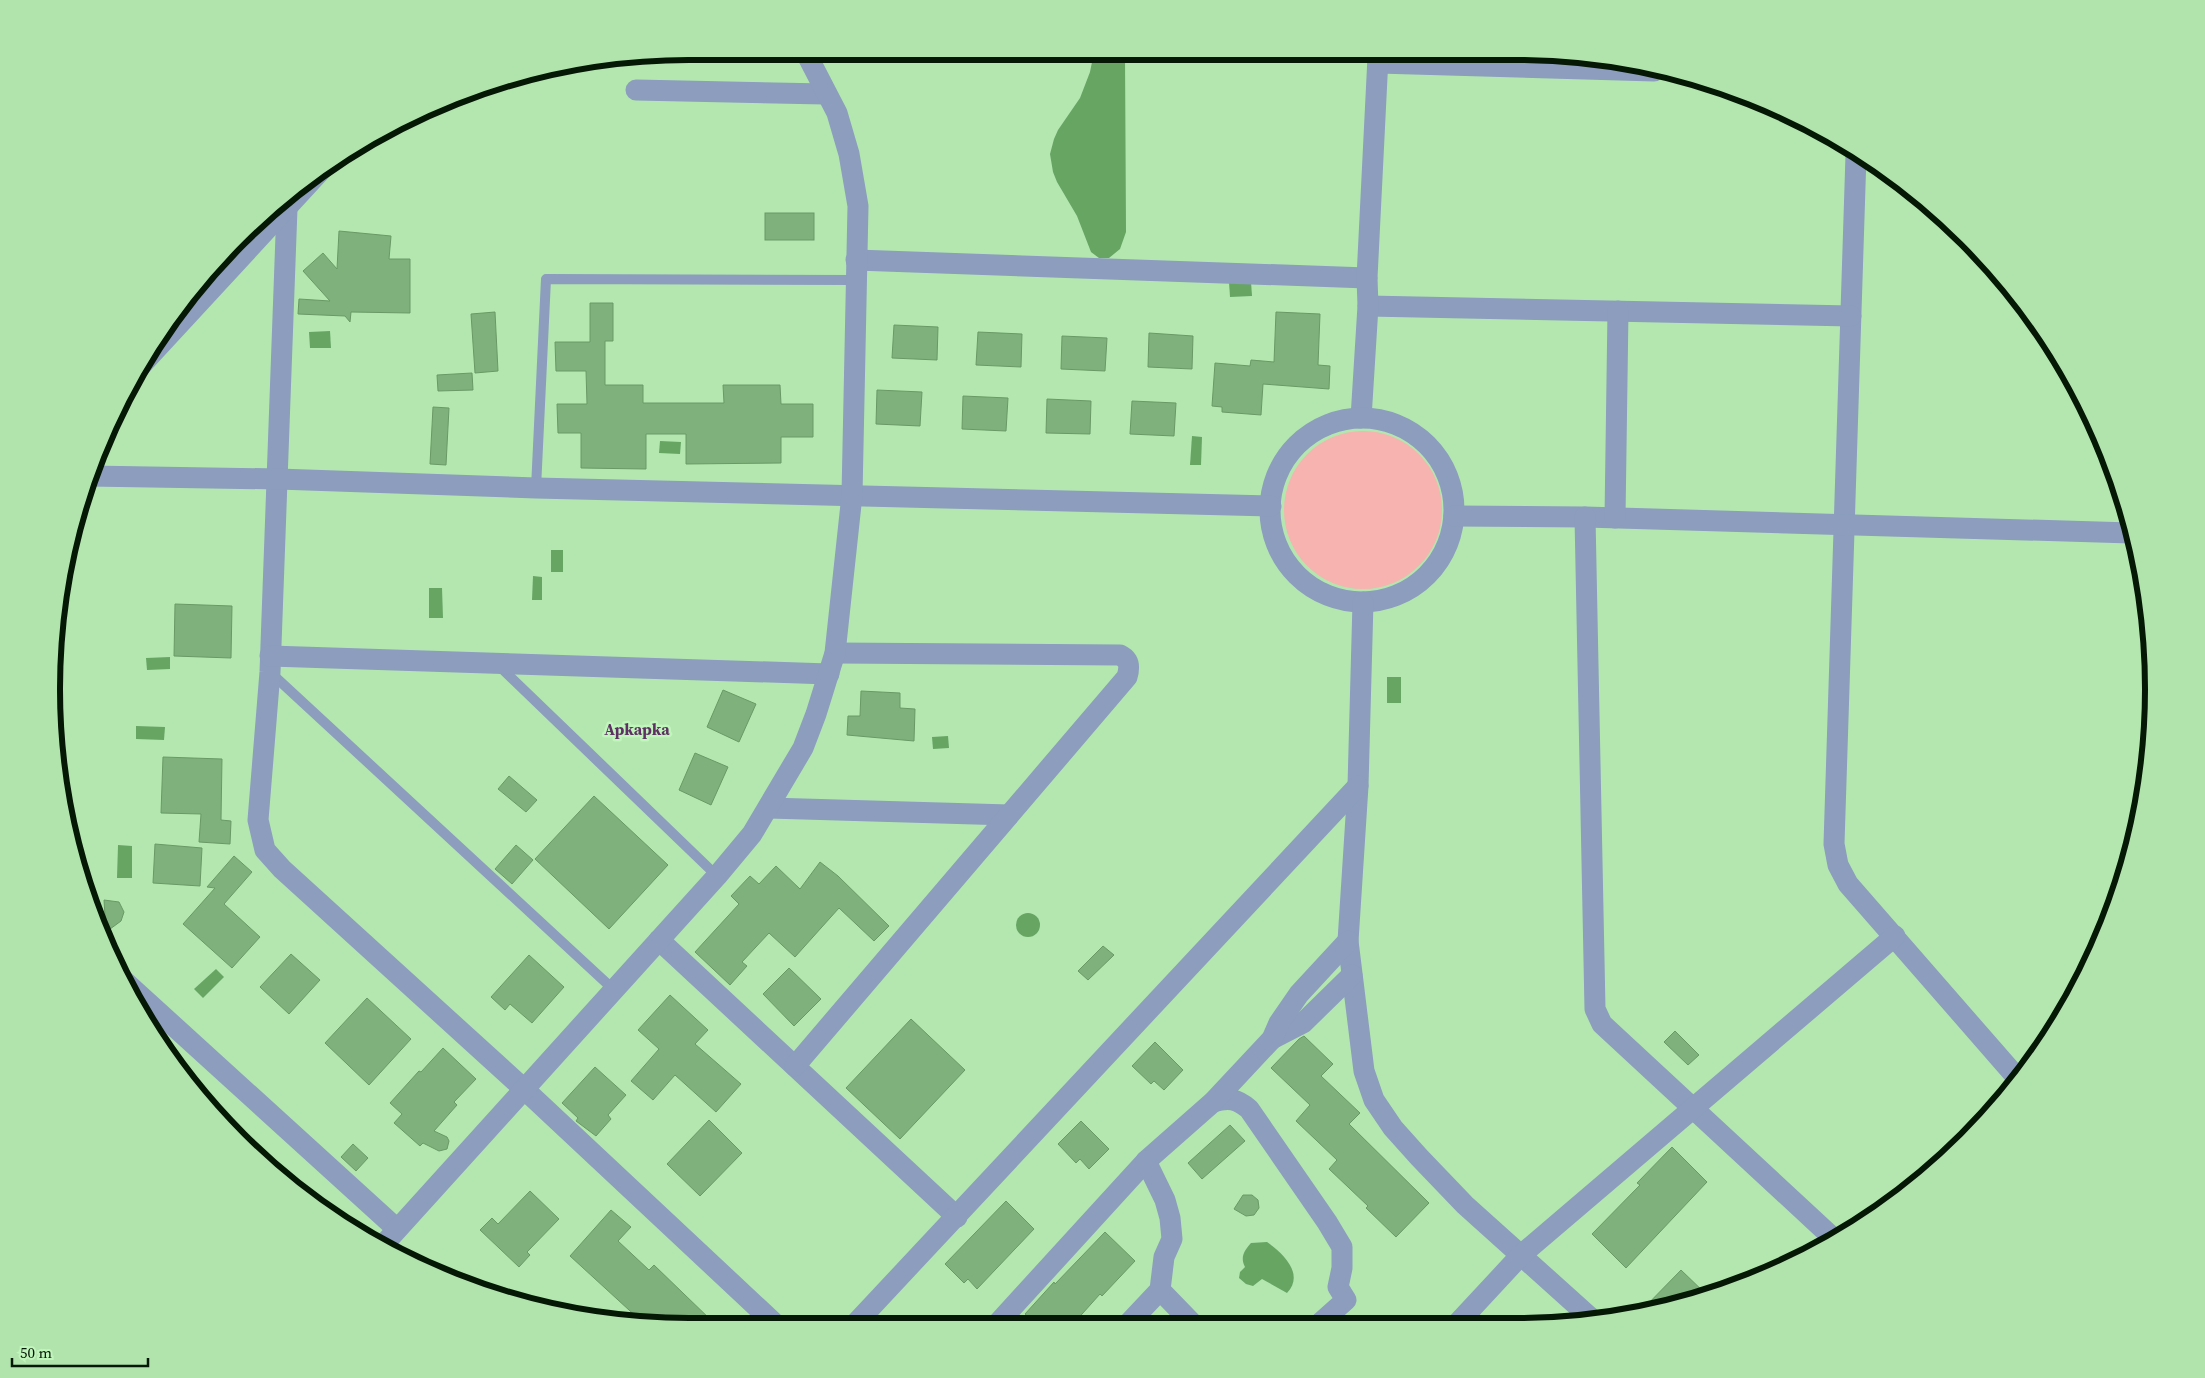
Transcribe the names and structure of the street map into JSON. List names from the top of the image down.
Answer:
{
  "districts": ["Apkapka"],
  "scale_bar": "50 m"
}
